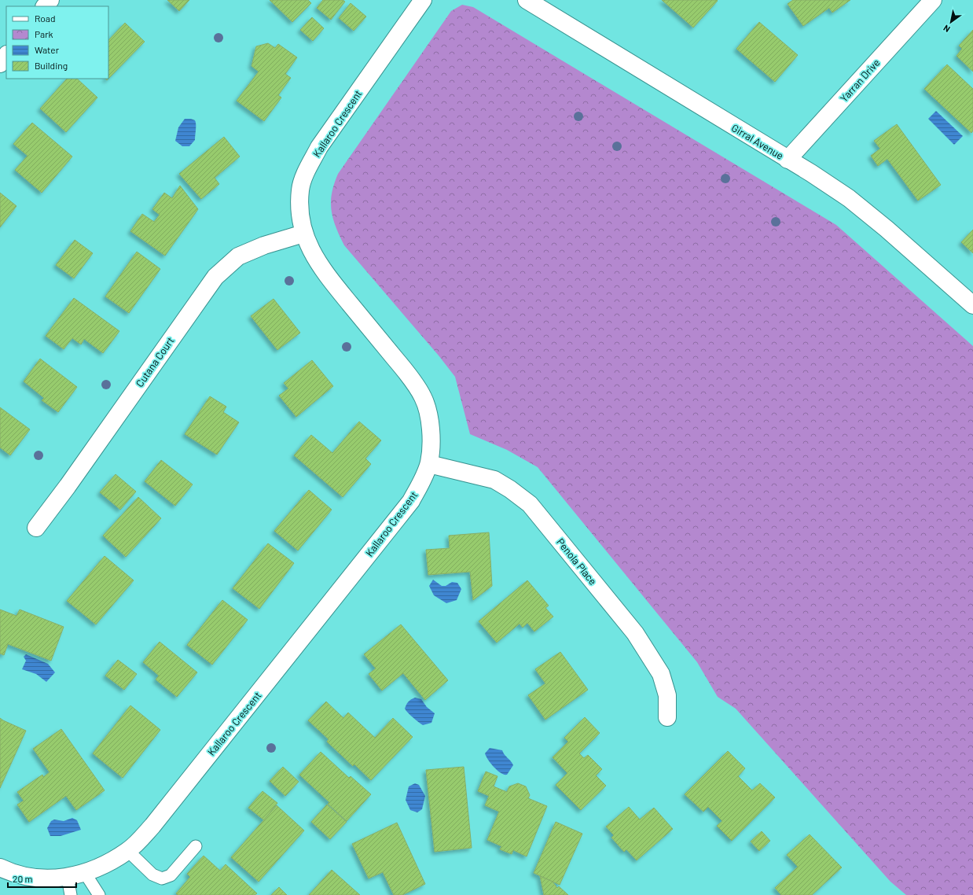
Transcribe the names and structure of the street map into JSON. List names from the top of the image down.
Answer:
{
  "streets": {
    "street": [
      "Yarran Drive",
      "Kallaroo Crescent",
      "Girral Avenue",
      "Cutana Court",
      "Penola Place"
    ]
  },
  "crossings": [
    ["Yarran Drive", "Girral Avenue"],
    ["Kallaroo Crescent", "Cutana Court"],
    ["Kallaroo Crescent", "Penola Place"]
  ],
  "legend": [
    "Road",
    "Park",
    "Water",
    "Building"
  ],
  "scale_bar": "20 m",
  "north": "bottom left"
}
